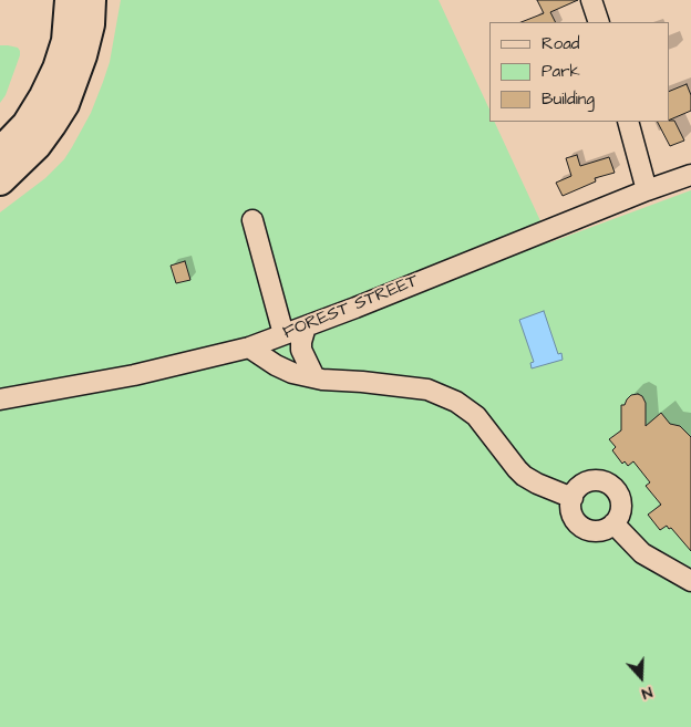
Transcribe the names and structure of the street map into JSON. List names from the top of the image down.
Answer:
{
  "streets": {
    "street": ["FOREST STREET"]
  },
  "legend": ["Road", "Park", "Building"],
  "north": "bottom"
}
